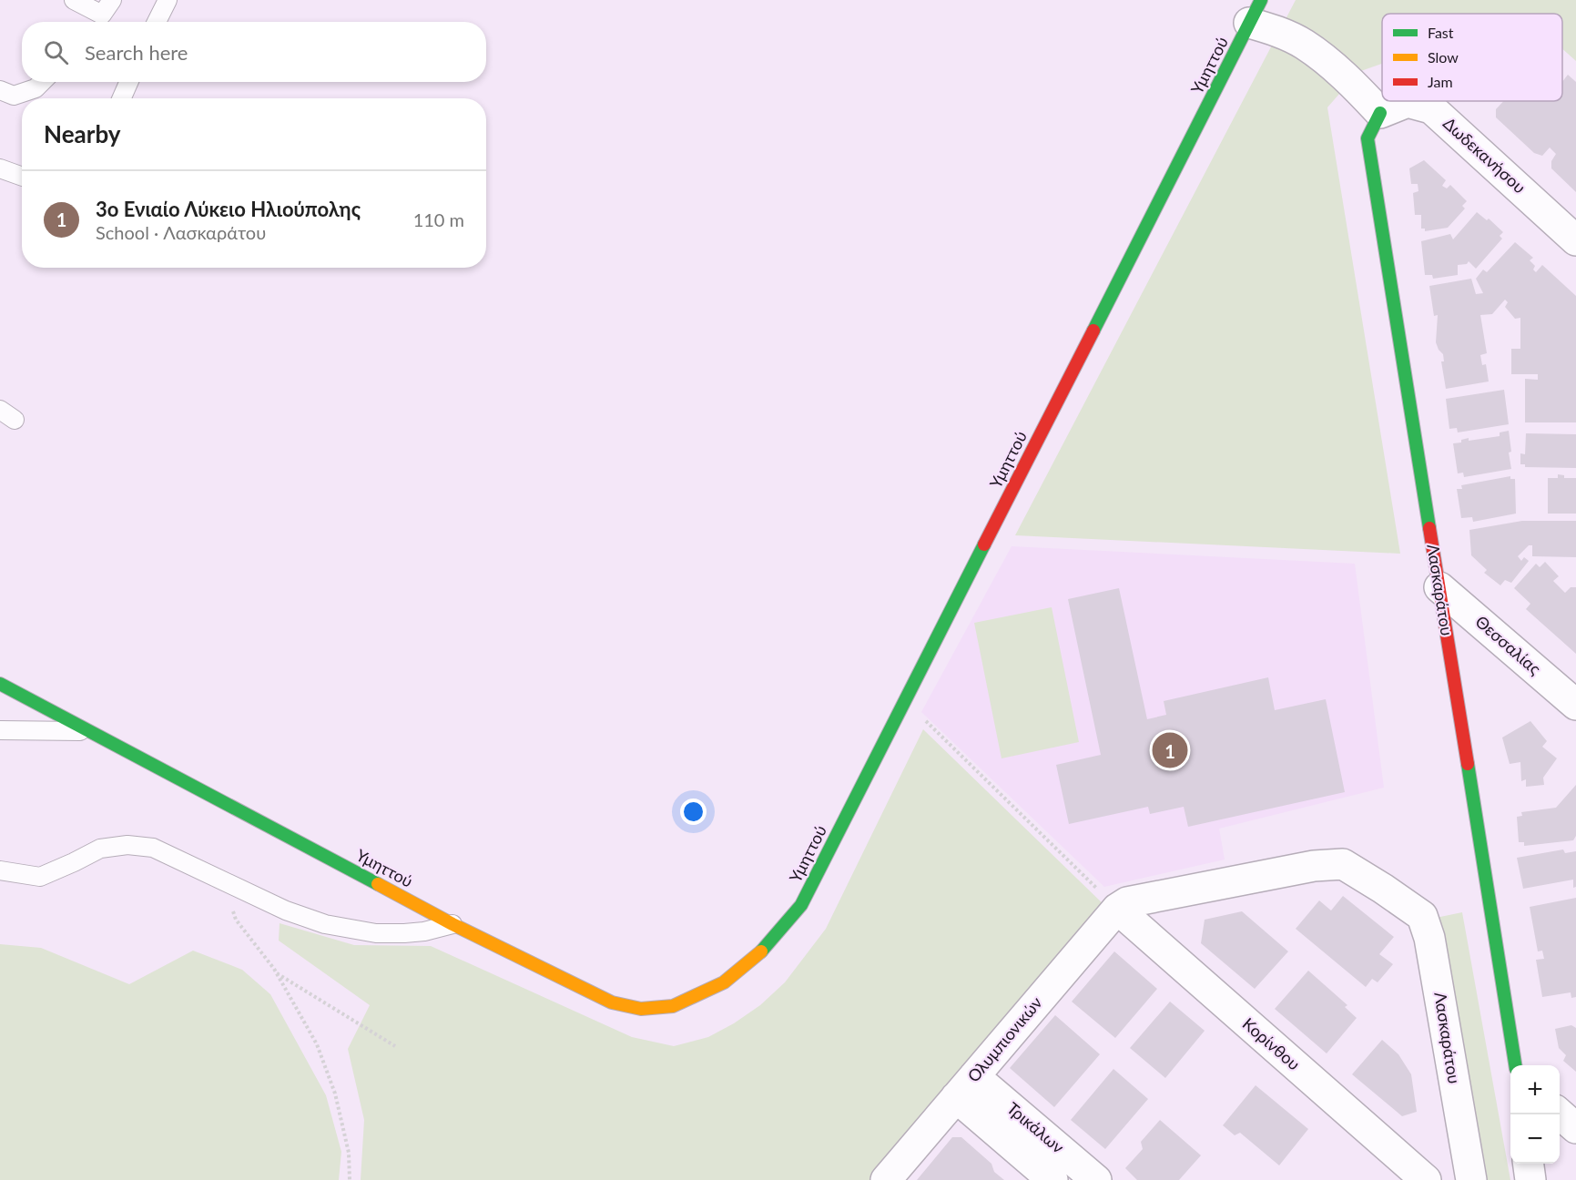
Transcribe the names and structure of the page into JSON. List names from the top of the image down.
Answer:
{
  "streets": {
    "street": [
      "Υμηττού",
      "Δωδεκανήσου",
      "Λασκαράτου",
      "Θεσσαλίας",
      "Ολυμπιονικών",
      "Κορίνθου",
      "Τρικάλων"
    ]
  },
  "crossings": [
    ["Δωδεκανήσου", "Λασκαράτου"],
    ["Λασκαράτου", "Θεσσαλίας"],
    ["Λασκαράτου", "Ολυμπιονικών"],
    ["Λασκαράτου", "Κορίνθου"],
    ["Ολυμπιονικών", "Κορίνθου"],
    ["Ολυμπιονικών", "Τρικάλων"]
  ],
  "legend": ["Fast", "Slow", "Jam"],
  "page": {
    "search": "Search here",
    "heading": "Nearby",
    "list": [
      {
        "mark": "1",
        "name": "3ο Ενιαίο Λύκειο Ηλιούπολης",
        "note": "School · Λασκαράτου",
        "value": "110 m"
      }
    ],
    "pins": "1",
    "map_buttons": ["+", "−"]
  }
}
